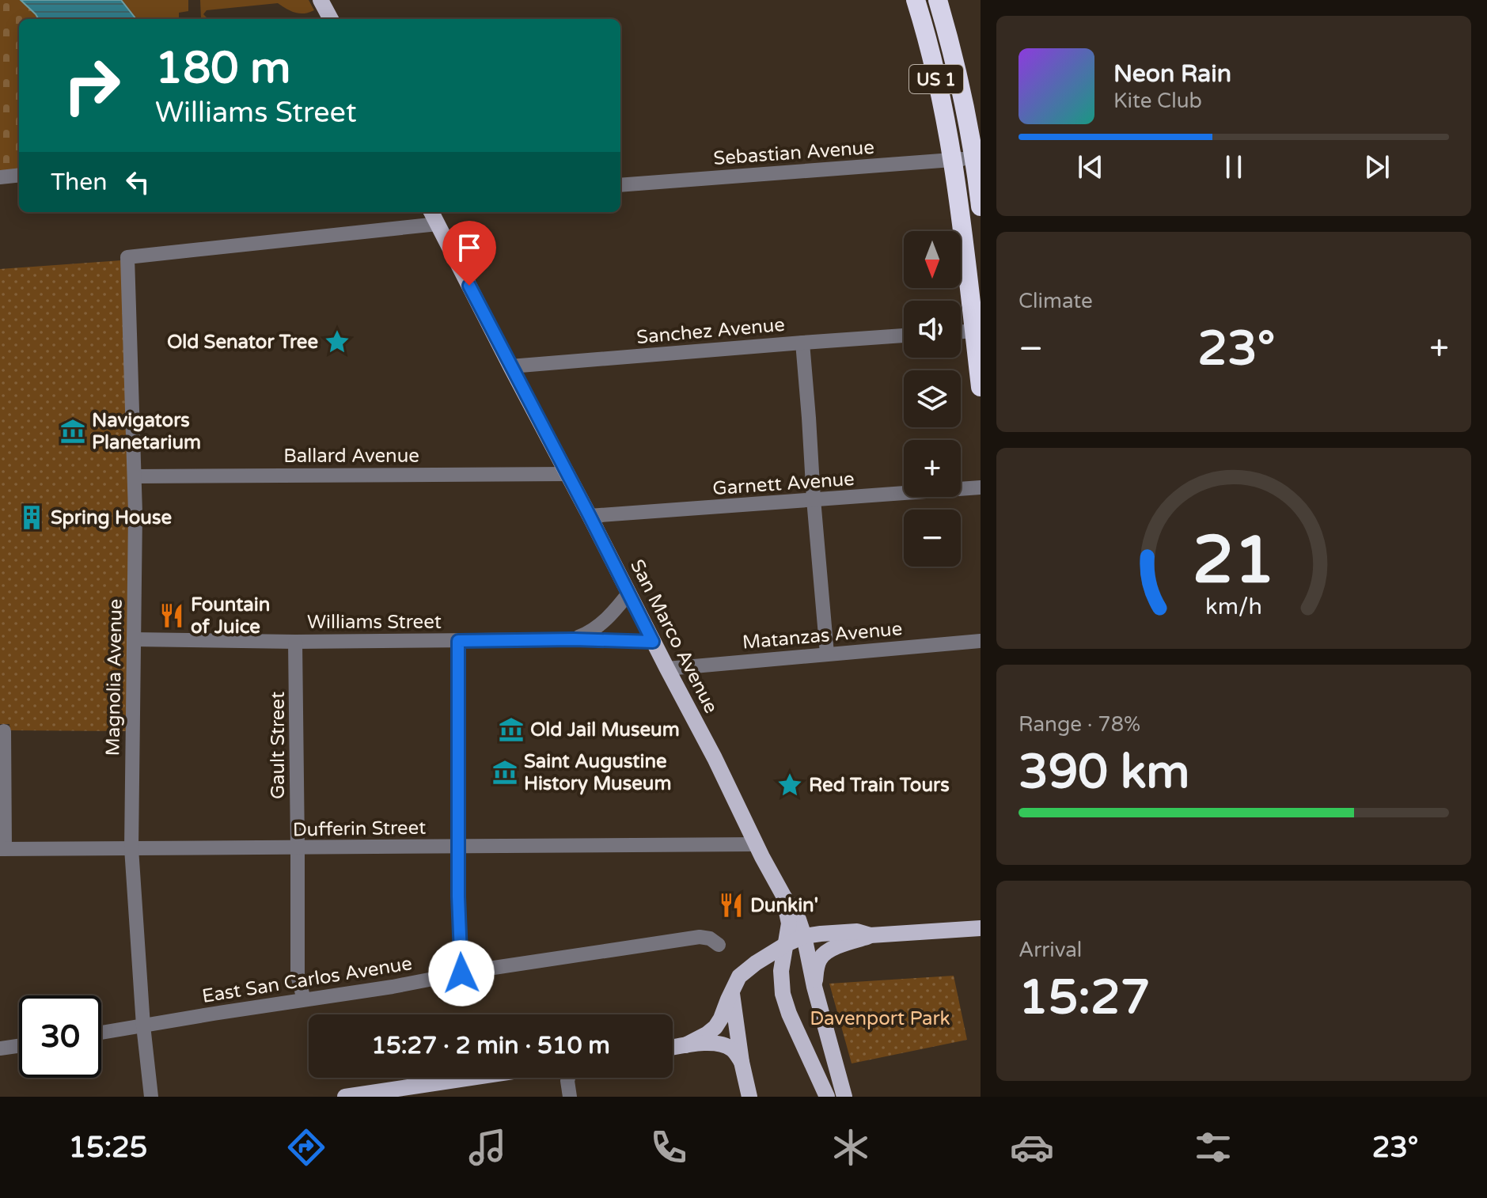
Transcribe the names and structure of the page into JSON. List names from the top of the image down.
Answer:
{
  "streets": {
    "highway": ["US 1"],
    "main road": ["San Marco Avenue"],
    "street": [
      "Sebastian Avenue",
      "Sanchez Avenue",
      "Ballard Avenue",
      "Garnett Avenue",
      "Williams Street",
      "Matanzas Avenue",
      "Magnolia Avenue",
      "Gault Street",
      "Dufferin Street",
      "East San Carlos Avenue"
    ]
  },
  "crossings": [
    ["US 1", "Sebastian Avenue"],
    ["Sanchez Avenue", "San Marco Avenue"],
    ["Ballard Avenue", "San Marco Avenue"],
    ["Ballard Avenue", "Magnolia Avenue"],
    ["Garnett Avenue", "San Marco Avenue"],
    ["Williams Street", "San Marco Avenue"],
    ["Williams Street", "Magnolia Avenue"],
    ["Williams Street", "Gault Street"],
    ["Matanzas Avenue", "San Marco Avenue"],
    ["San Marco Avenue", "Magnolia Avenue"],
    ["San Marco Avenue", "Dufferin Street"],
    ["Magnolia Avenue", "Dufferin Street"],
    ["Magnolia Avenue", "East San Carlos Avenue"],
    ["Gault Street", "Dufferin Street"],
    ["Gault Street", "East San Carlos Avenue"]
  ],
  "parks": ["Davenport Park"],
  "places": {
    "place": ["Old Senator Tree", "Red Train Tours"],
    "museum": ["Navigators Planetarium", "Old Jail Museum", "Saint Augustine History Museum"],
    "building": ["Spring House"],
    "restaurant": ["Fountain of Juice", "Dunkin'"]
  },
  "north": "bottom",
  "page": {
    "turn": ["180 m", "Williams Street"],
    "song": ["Neon Rain", "Kite Club"],
    "then": "Then",
    "map_buttons": ["+", "−"],
    "tile": [
      "Climate",
      ["Range · 78%", "390 km"],
      ["Arrival", "15:27"]
    ],
    "heat": ["−", "23°", "+"],
    "limit": "30",
    "trip": "15:27 · 2 min · 510 m",
    "tabs": ["15:25", "23°"],
    "gauge": ["21", "km/h"]
  }
}
